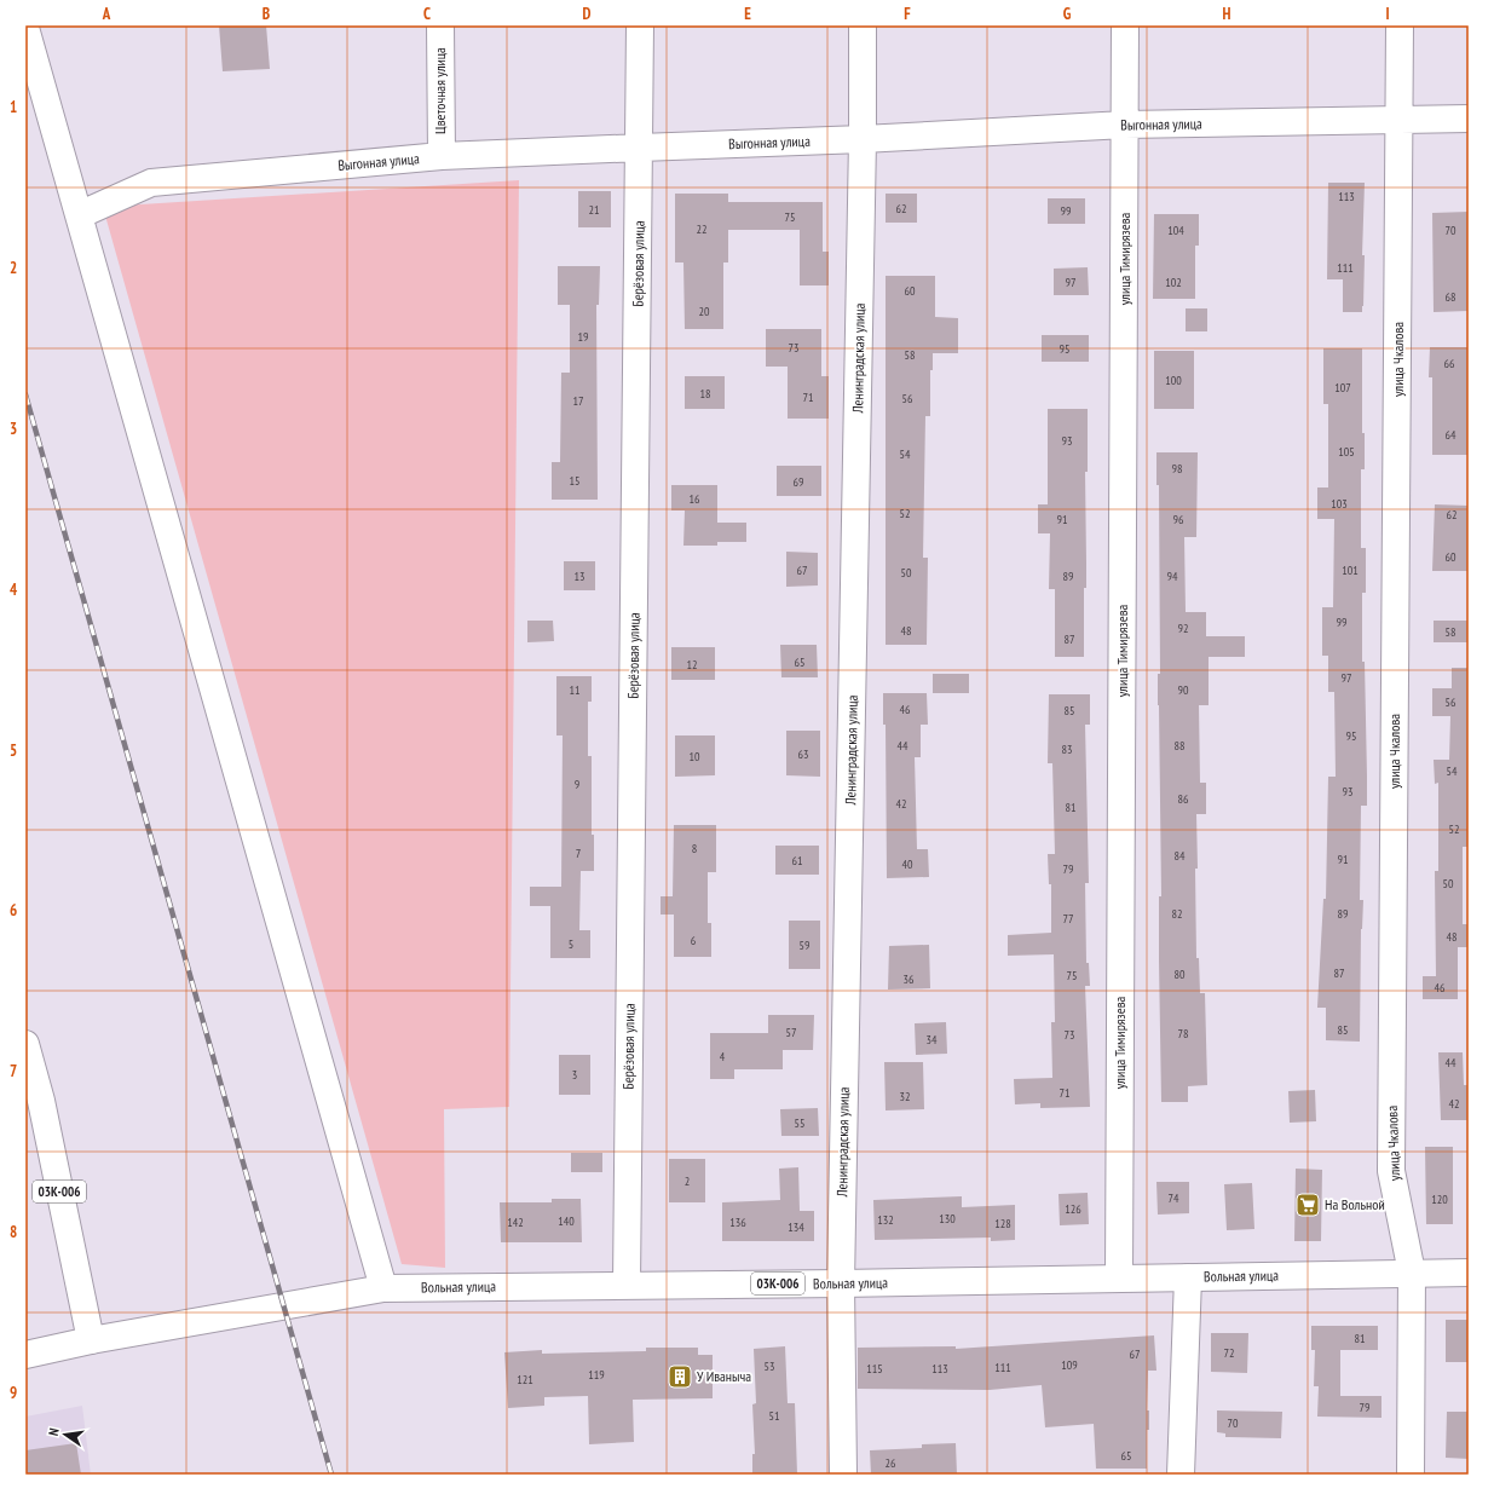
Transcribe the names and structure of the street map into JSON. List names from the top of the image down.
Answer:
{
  "streets": {
    "street": [
      "Цветочная улица",
      "Выгонная улица",
      "улица Тимирязева",
      "Берёзовая улица",
      "Ленинградская улица",
      "улица Чкалова",
      "03К-006",
      "Вольная улица"
    ]
  },
  "crossings": [
    ["Цветочная улица", "Выгонная улица"],
    ["Выгонная улица", "улица Тимирязева"],
    ["Выгонная улица", "Берёзовая улица"],
    ["Выгонная улица", "Ленинградская улица"],
    ["Выгонная улица", "улица Чкалова"],
    ["улица Тимирязева", "Вольная улица"],
    ["Берёзовая улица", "Вольная улица"],
    ["Ленинградская улица", "Вольная улица"],
    ["улица Чкалова", "Вольная улица"],
    ["03К-006", "Вольная улица"]
  ],
  "places": {
    "supermarket": ["На Вольной"],
    "building": ["У Иваныча"]
  },
  "house_numbers": [
    "113",
    "62",
    "21",
    "99",
    "75",
    "22",
    "104",
    "70",
    "111",
    "97",
    "102",
    "60",
    "68",
    "20",
    "19",
    "73",
    "95",
    "58",
    "66",
    "100",
    "107",
    "18",
    "71",
    "56",
    "17",
    "64",
    "93",
    "105",
    "54",
    "98",
    "15",
    "69",
    "16",
    "103",
    "52",
    "62",
    "91",
    "96",
    "60",
    "67",
    "101",
    "50",
    "13",
    "89",
    "94",
    "99",
    "92",
    "48",
    "58",
    "87",
    "65",
    "12",
    "97",
    "11",
    "90",
    "56",
    "46",
    "85",
    "95",
    "44",
    "88",
    "83",
    "63",
    "10",
    "54",
    "9",
    "93",
    "86",
    "42",
    "81",
    "52",
    "8",
    "7",
    "84",
    "91",
    "61",
    "40",
    "79",
    "50",
    "82",
    "89",
    "77",
    "48",
    "6",
    "5",
    "59",
    "87",
    "80",
    "75",
    "36",
    "46",
    "85",
    "57",
    "78",
    "73",
    "34",
    "4",
    "44",
    "3",
    "71",
    "32",
    "42",
    "55",
    "2",
    "74",
    "120",
    "126",
    "130",
    "132",
    "140",
    "142",
    "136",
    "128",
    "134",
    "81",
    "72",
    "67",
    "109",
    "53",
    "111",
    "115",
    "113",
    "119",
    "121",
    "79",
    "51",
    "70",
    "65",
    "26"
  ],
  "north": "left",
  "grid": {
    "columns": [
      "A",
      "B",
      "C",
      "D",
      "E",
      "F",
      "G",
      "H",
      "I"
    ],
    "rows": [
      "1",
      "2",
      "3",
      "4",
      "5",
      "6",
      "7",
      "8",
      "9"
    ]
  }
}
